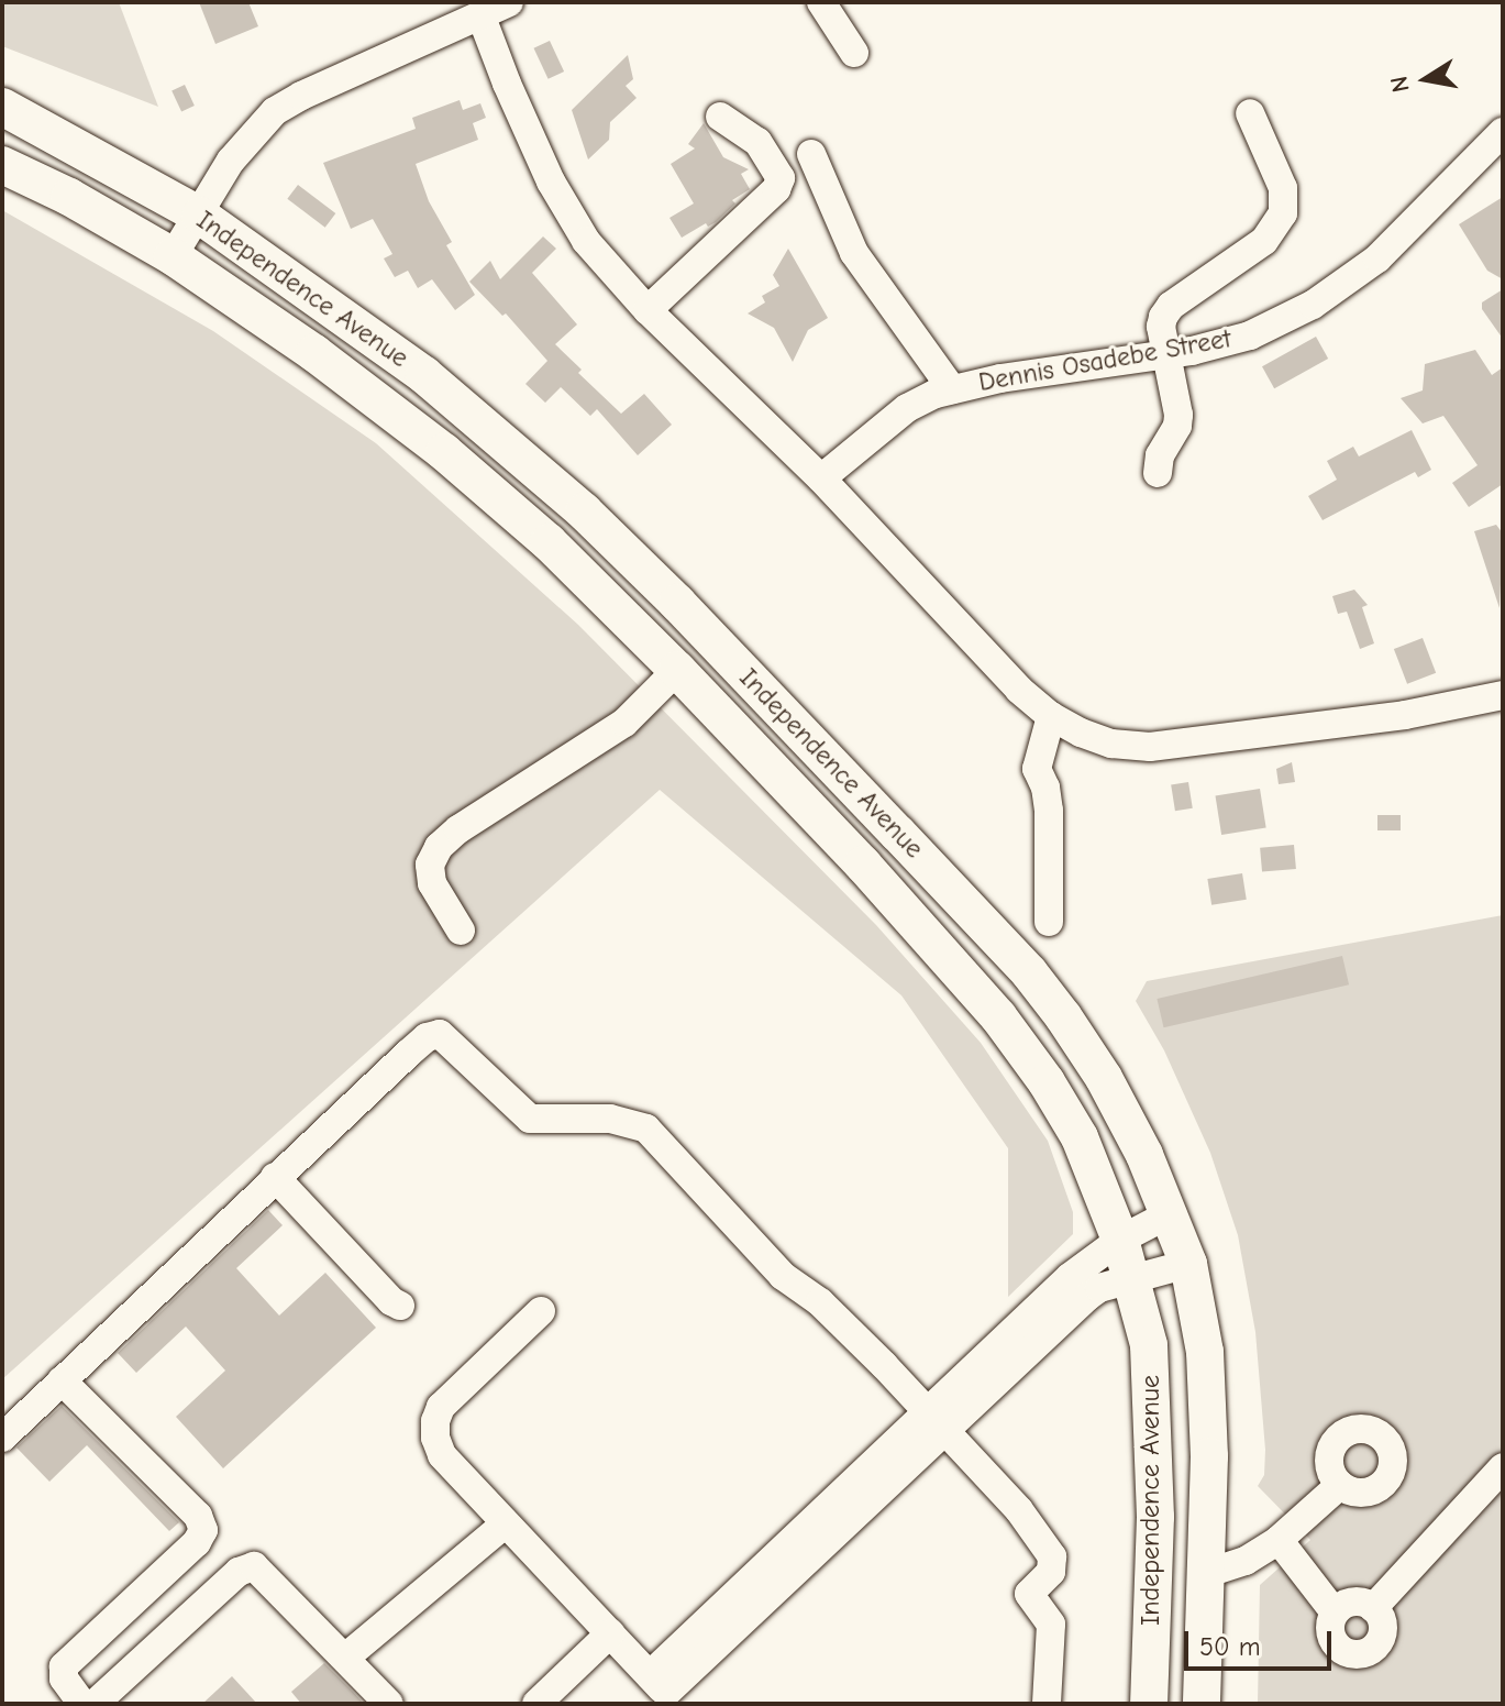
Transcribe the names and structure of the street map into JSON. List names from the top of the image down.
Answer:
{
  "streets": {
    "main road": ["Independence Avenue"],
    "street": ["Dennis Osadebe Street"]
  },
  "scale_bar": "50 m",
  "north": "left"
}
